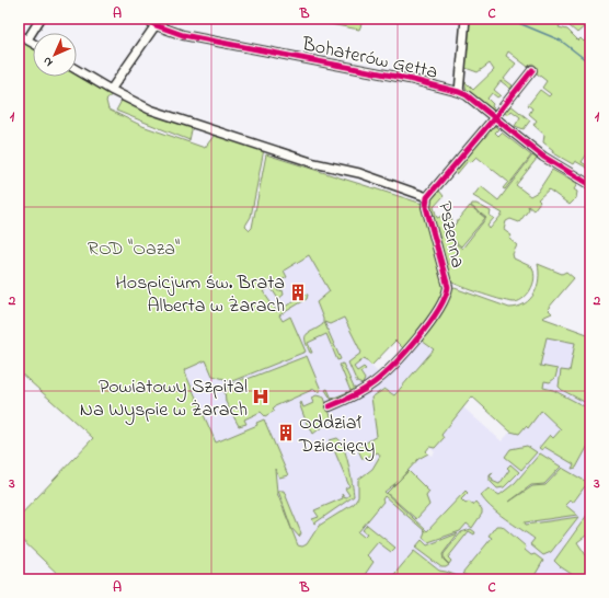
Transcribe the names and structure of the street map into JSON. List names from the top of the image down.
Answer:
{
  "streets": {
    "street": ["Bohaterów Getta", "Pszenna"]
  },
  "crossings": [
    ["Bohaterów Getta", "Pszenna"]
  ],
  "parks": ["ROD \"Oaza\""],
  "places": {
    "building": ["Hospicjum św. Brata Alberta w Żarach", "Oddział Dziecięcy"],
    "hospital": ["Powiatowy Szpital Na Wyspie w Żarach"]
  },
  "north": "bottom left",
  "grid": {
    "columns": ["A", "B", "C"],
    "rows": ["1", "2", "3"]
  }
}
